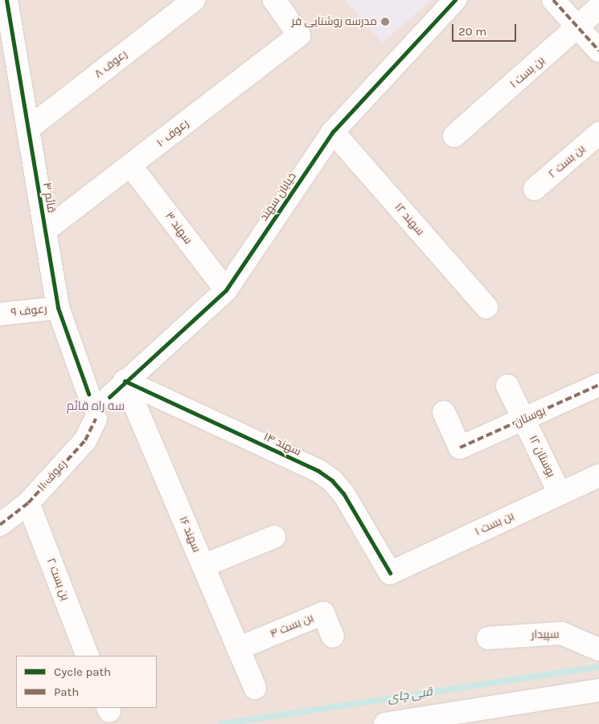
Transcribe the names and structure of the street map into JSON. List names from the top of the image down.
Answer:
{
  "streets": {
    "street": [
      "رعوف ۸",
      "بن بست ۱",
      "رعوف ۱۰",
      "بن بست ۲",
      "خیابان سهند",
      "قائم ۴",
      "سهند ۱۲",
      "سهند ۳",
      "رعوف ۹",
      "بوستان",
      "سهند ۱۴",
      "بوستان ۱۲",
      "رعوف ۱۱",
      "سهند ۱۶",
      "بن بست ۴",
      "سپیدار"
    ]
  },
  "crossings": [
    ["رعوف ۸", "قائم ۴"],
    ["بن بست ۱", "سهند ۱۴"],
    ["بن بست ۱", "بوستان ۱۲"],
    ["رعوف ۱۰", "قائم ۴"],
    ["رعوف ۱۰", "سهند ۳"],
    ["بن بست ۲", "رعوف ۱۱"],
    ["خیابان سهند", "قائم ۴"],
    ["خیابان سهند", "سهند ۱۲"],
    ["خیابان سهند", "سهند ۳"],
    ["خیابان سهند", "سهند ۱۴"],
    ["خیابان سهند", "رعوف ۱۱"],
    ["خیابان سهند", "سهند ۱۶"],
    ["قائم ۴", "رعوف ۹"],
    ["قائم ۴", "رعوف ۱۱"],
    ["بوستان", "بوستان ۱۲"],
    ["سهند ۱۴", "سهند ۱۶"],
    ["سهند ۱۶", "بن بست ۴"]
  ],
  "districts": ["سه راه قائم"],
  "water": ["قبی چای"],
  "places": ["مدرسه روشنایی فر"],
  "legend": ["Cycle path", "Path"],
  "scale_bar": "20 m"
}
